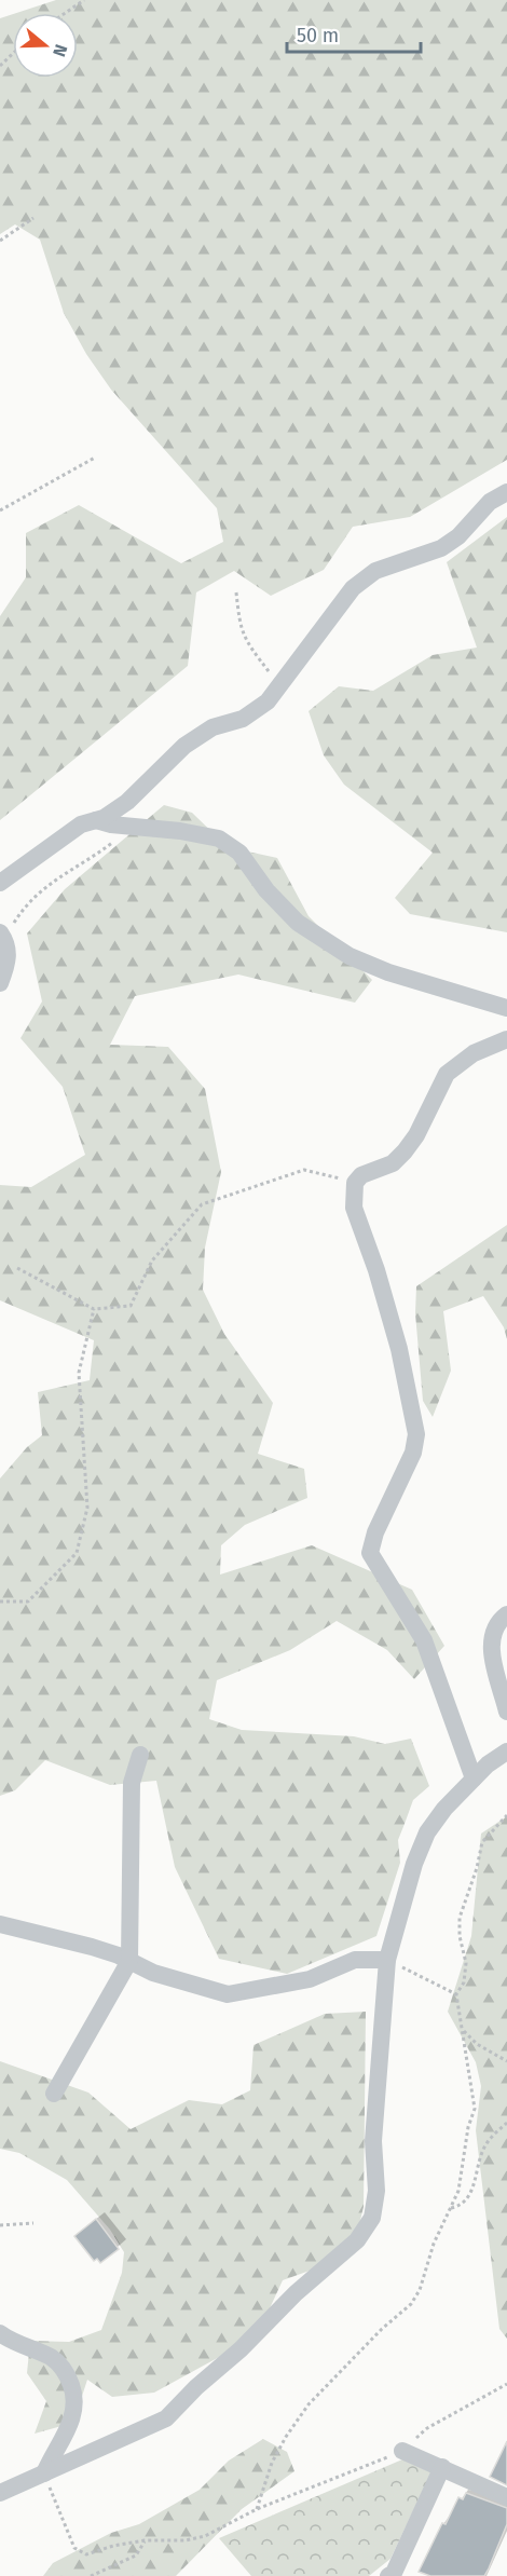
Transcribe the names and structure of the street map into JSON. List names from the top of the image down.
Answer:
{
  "scale_bar": "50 m",
  "north": "right"
}
